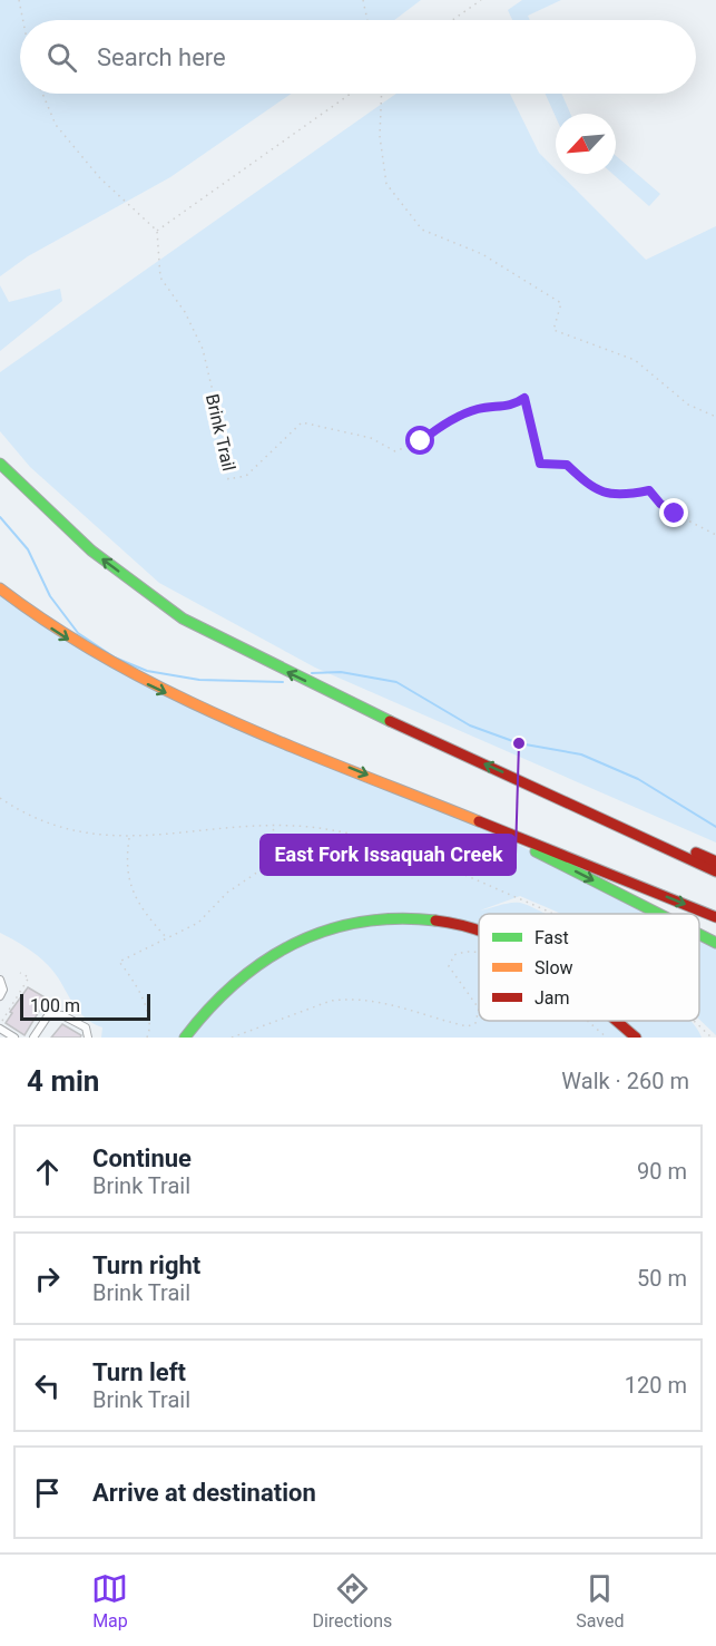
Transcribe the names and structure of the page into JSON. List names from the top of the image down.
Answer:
{
  "streets": {
    "path": ["Brink Trail"]
  },
  "places": ["East Fork Issaquah Creek"],
  "legend": ["Fast", "Slow", "Jam"],
  "scale_bar": "100 m",
  "north": "bottom left",
  "page": {
    "search": "Search here",
    "scale": "100 m",
    "heading": ["4 min", "Walk · 260 m"],
    "list": [
      ["Continue", "Brink Trail", "90 m"],
      ["Turn right", "Brink Trail", "50 m"],
      ["Turn left", "Brink Trail", "120 m"],
      "Arrive at destination"
    ],
    "nav": ["Map", "Directions", "Saved"]
  }
}
